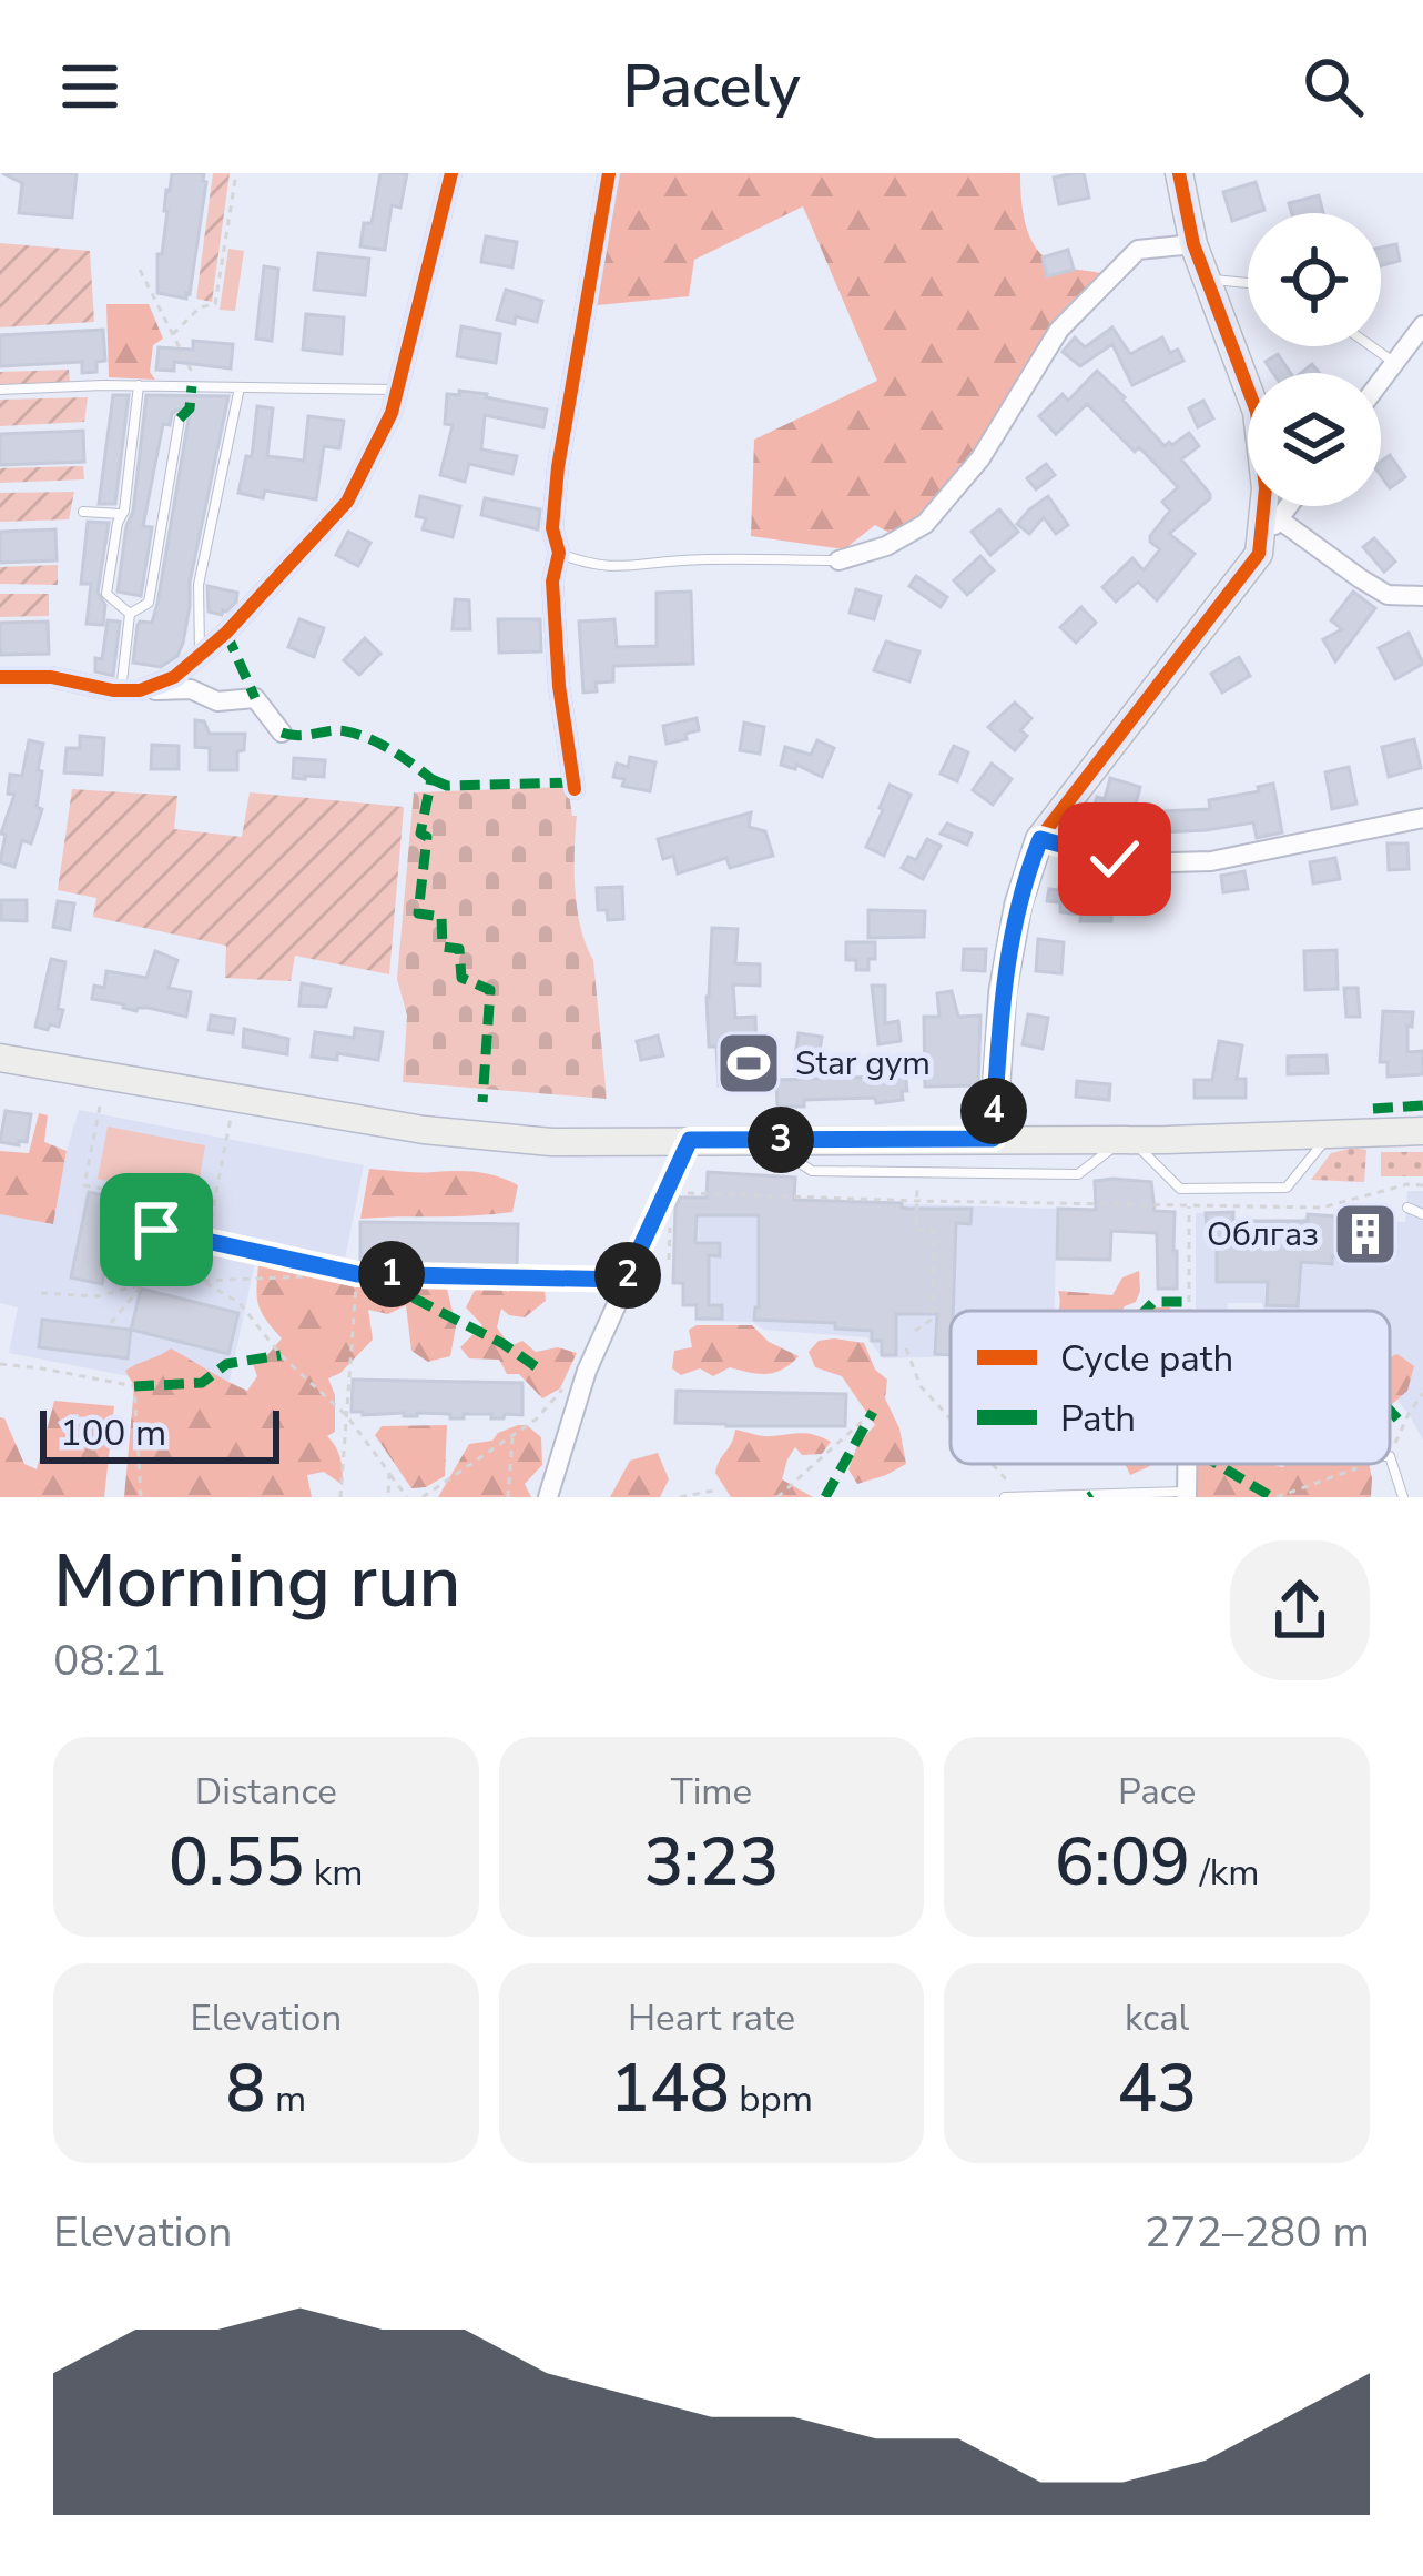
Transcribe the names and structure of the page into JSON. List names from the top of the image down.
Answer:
{
  "places": {
    "sports": ["Star gym"],
    "building": ["Облгаз"]
  },
  "legend": ["Cycle path", "Path"],
  "scale_bar": "100 m",
  "page": {
    "header": "Pacely",
    "pins": [
      "4",
      "3",
      "1",
      "2"
    ],
    "scale": "100 m",
    "heading": ["Morning run", "08:21"],
    "stats": [
      ["Distance", "0.55 km"],
      ["Time", "3:23"],
      ["Pace", "6:09 /km"],
      ["Elevation", "8 m"],
      ["Heart rate", "148 bpm"],
      ["kcal", "43"]
    ],
    "chart": ["Elevation", "272–280 m"]
  }
}
